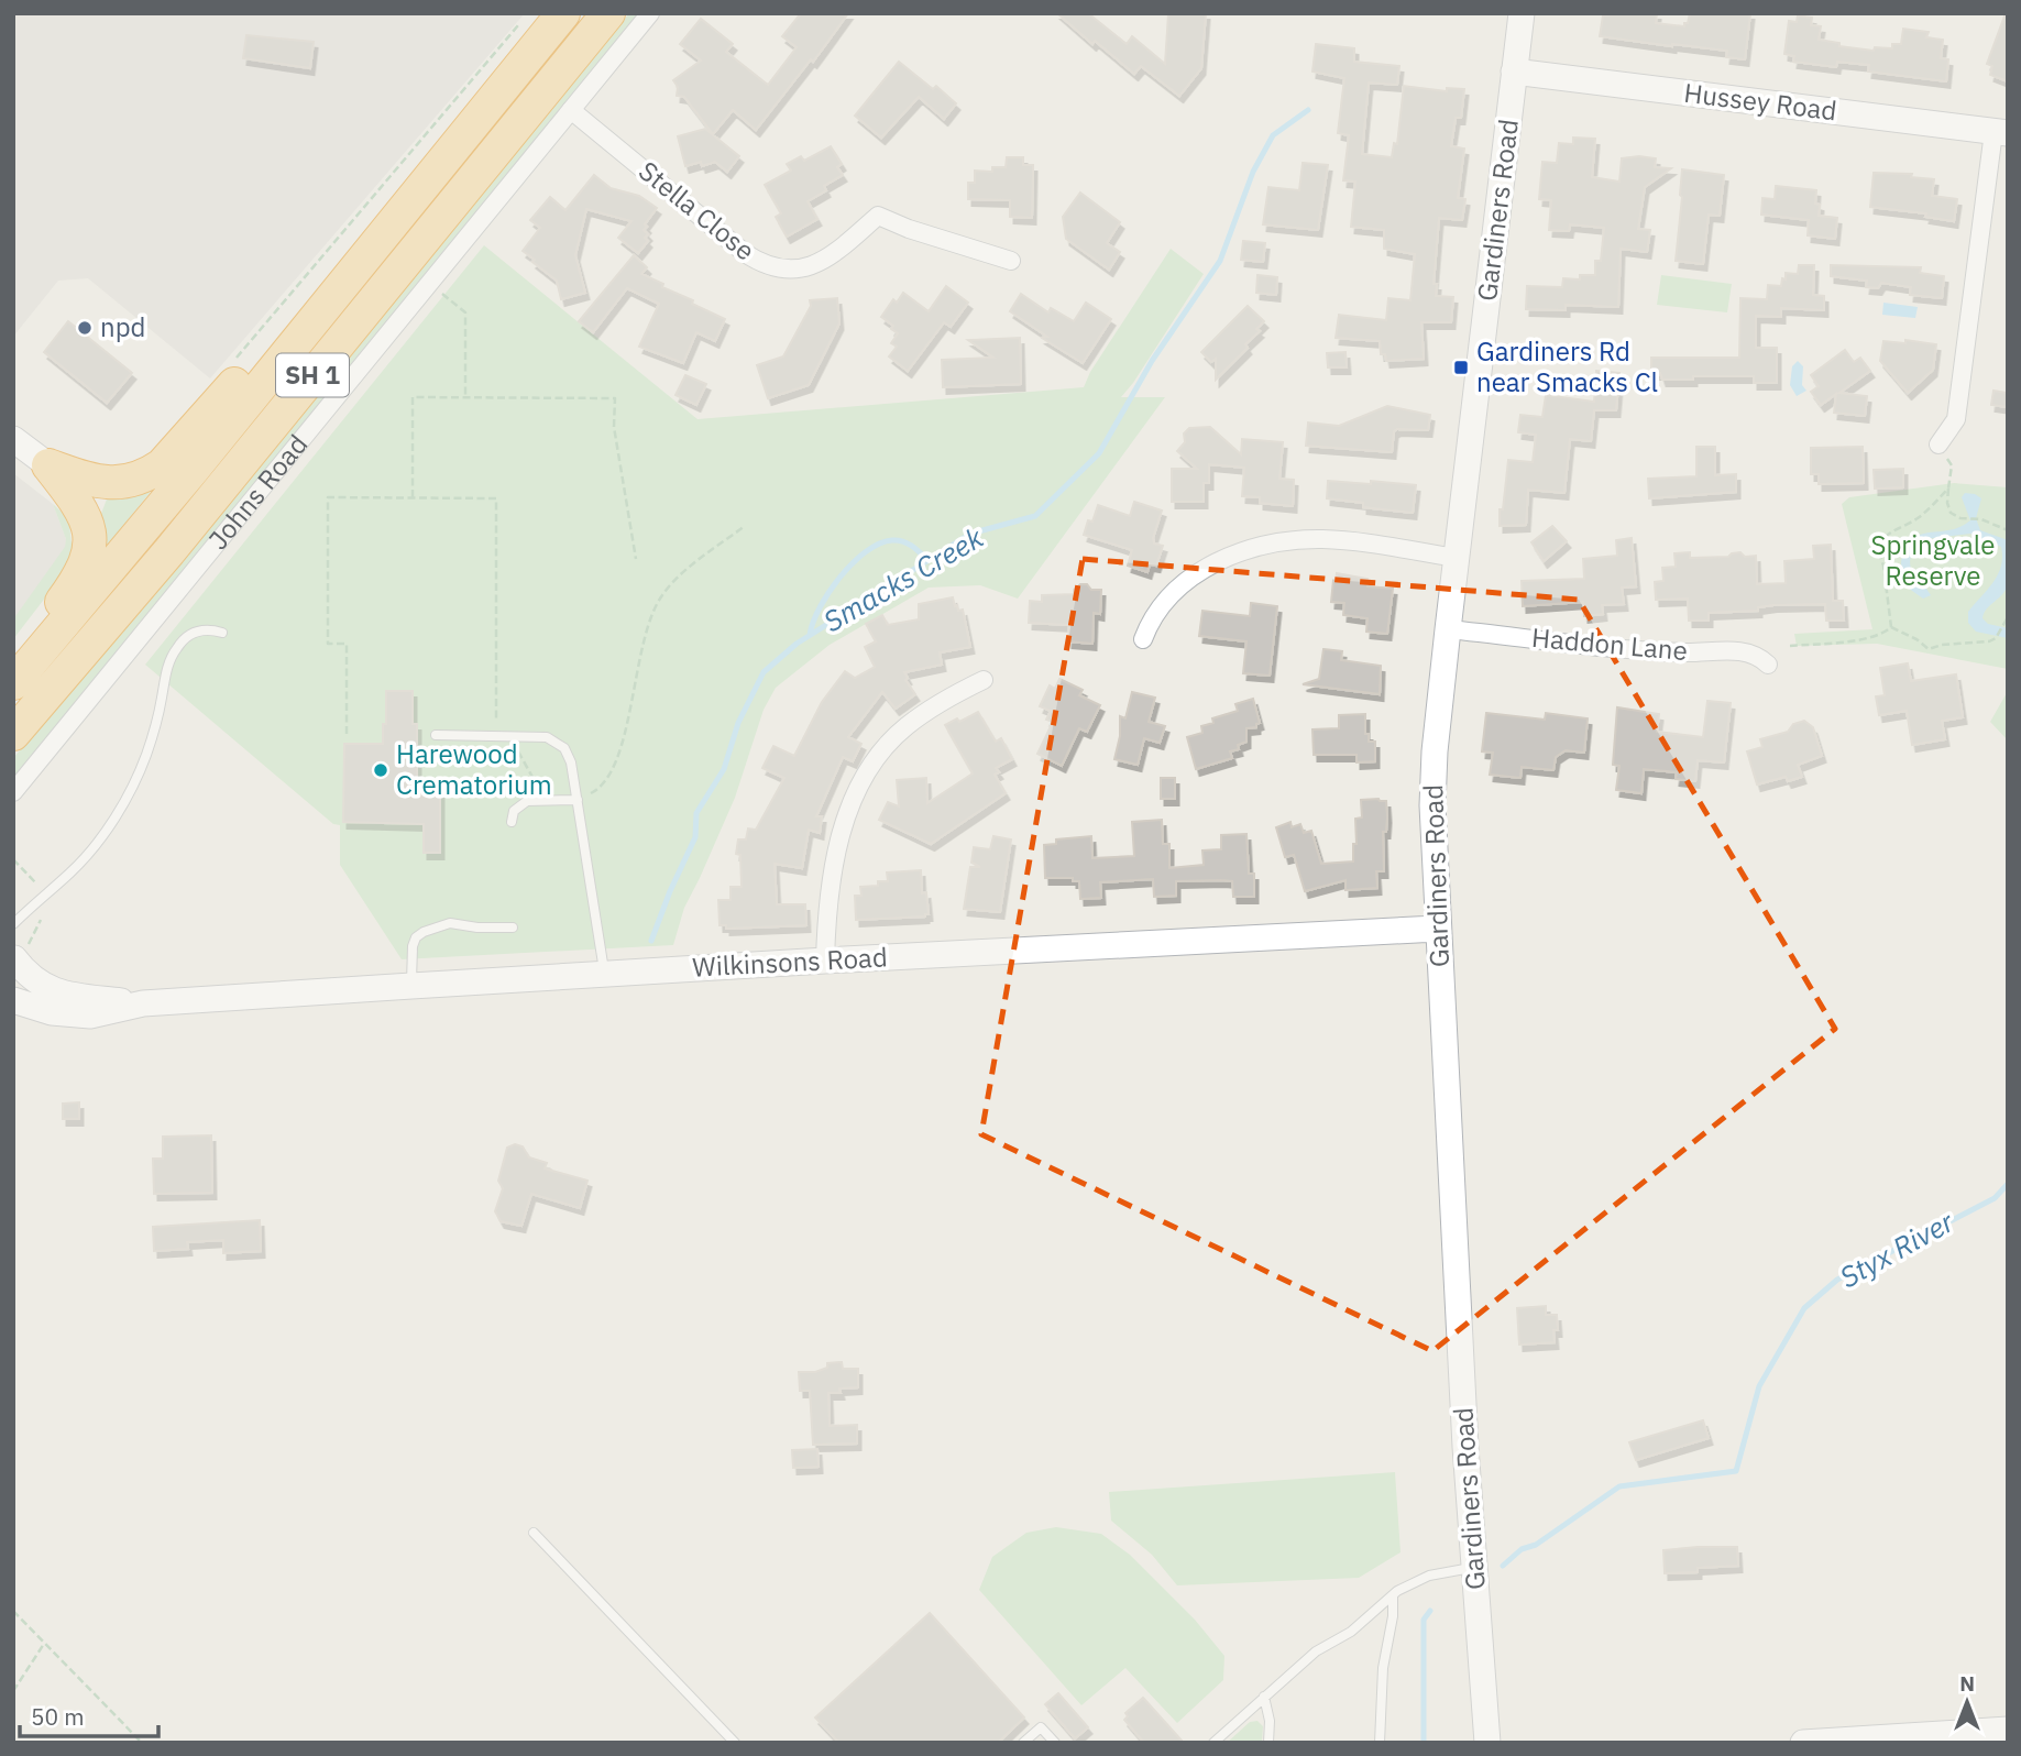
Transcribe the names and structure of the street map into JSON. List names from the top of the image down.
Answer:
{
  "streets": {
    "highway": ["SH 1", "Johns Road"],
    "street": [
      "Hussey Road",
      "Gardiners Road",
      "Stella Close",
      "Haddon Lane",
      "Wilkinsons Road"
    ]
  },
  "crossings": [
    ["Hussey Road", "Gardiners Road"],
    ["Gardiners Road", "Haddon Lane"],
    ["Gardiners Road", "Wilkinsons Road"],
    ["Stella Close", "Johns Road"]
  ],
  "water": ["Smacks Creek", "Styx River"],
  "parks": ["Springvale Reserve"],
  "places": {
    "other": ["npd", "Harewood Crematorium"],
    "transit": ["Gardiners Rd near Smacks Cl"]
  },
  "scale_bar": "50 m",
  "north": "top"
}
